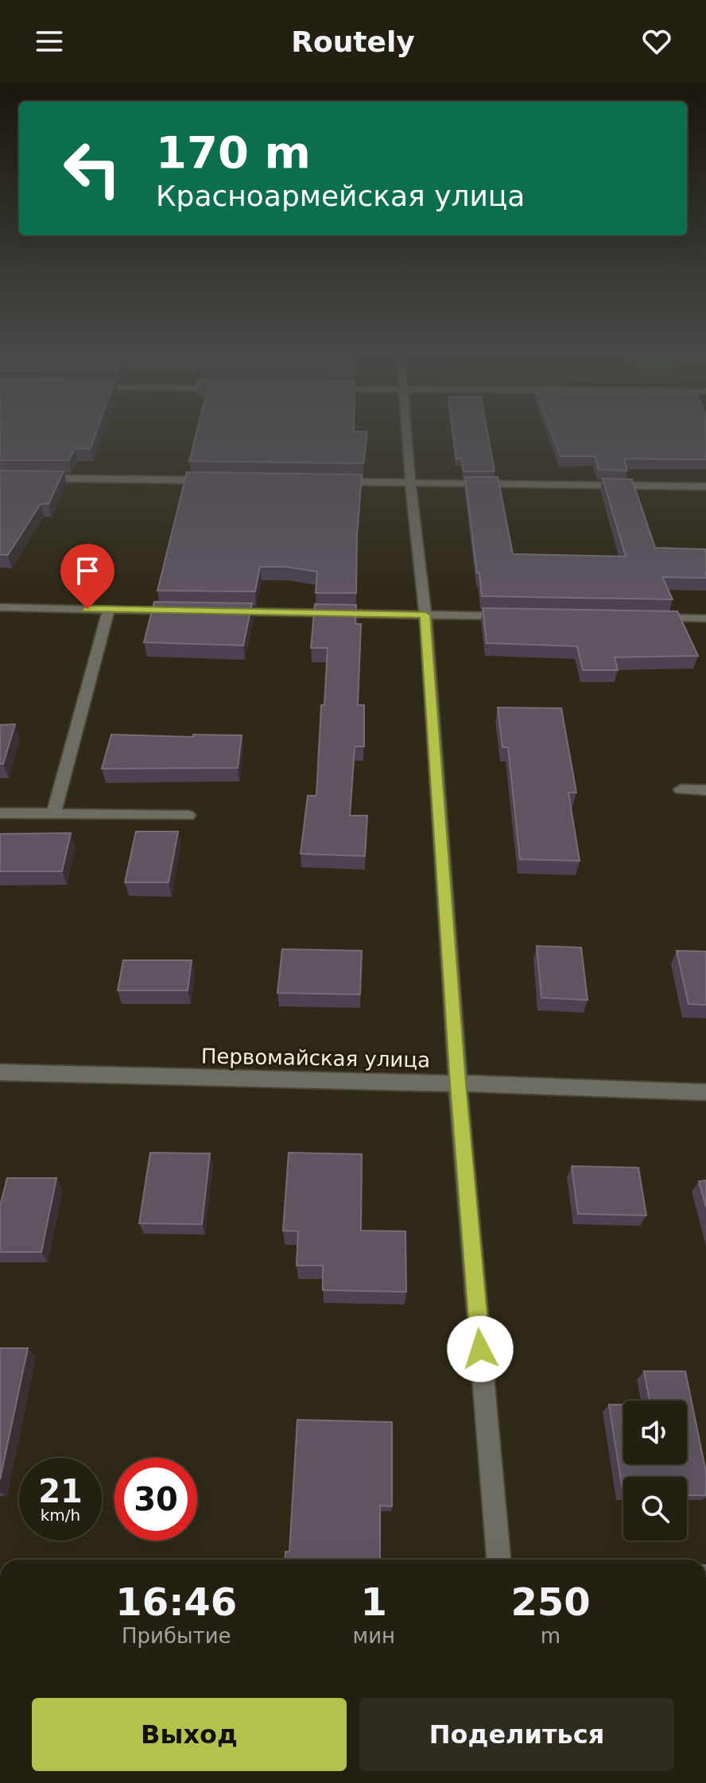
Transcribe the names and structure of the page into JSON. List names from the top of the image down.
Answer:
{
  "streets": {
    "street": ["Первомайская улица"]
  },
  "page": {
    "header": "Routely",
    "turn": ["170 m", "Красноармейская улица"],
    "speed": "21 km/h",
    "limit": "30",
    "eta": [
      "16:46",
      "Прибытие",
      "1",
      "мин",
      "250",
      "m"
    ],
    "buttons": ["Выход", "Поделиться"]
  }
}
